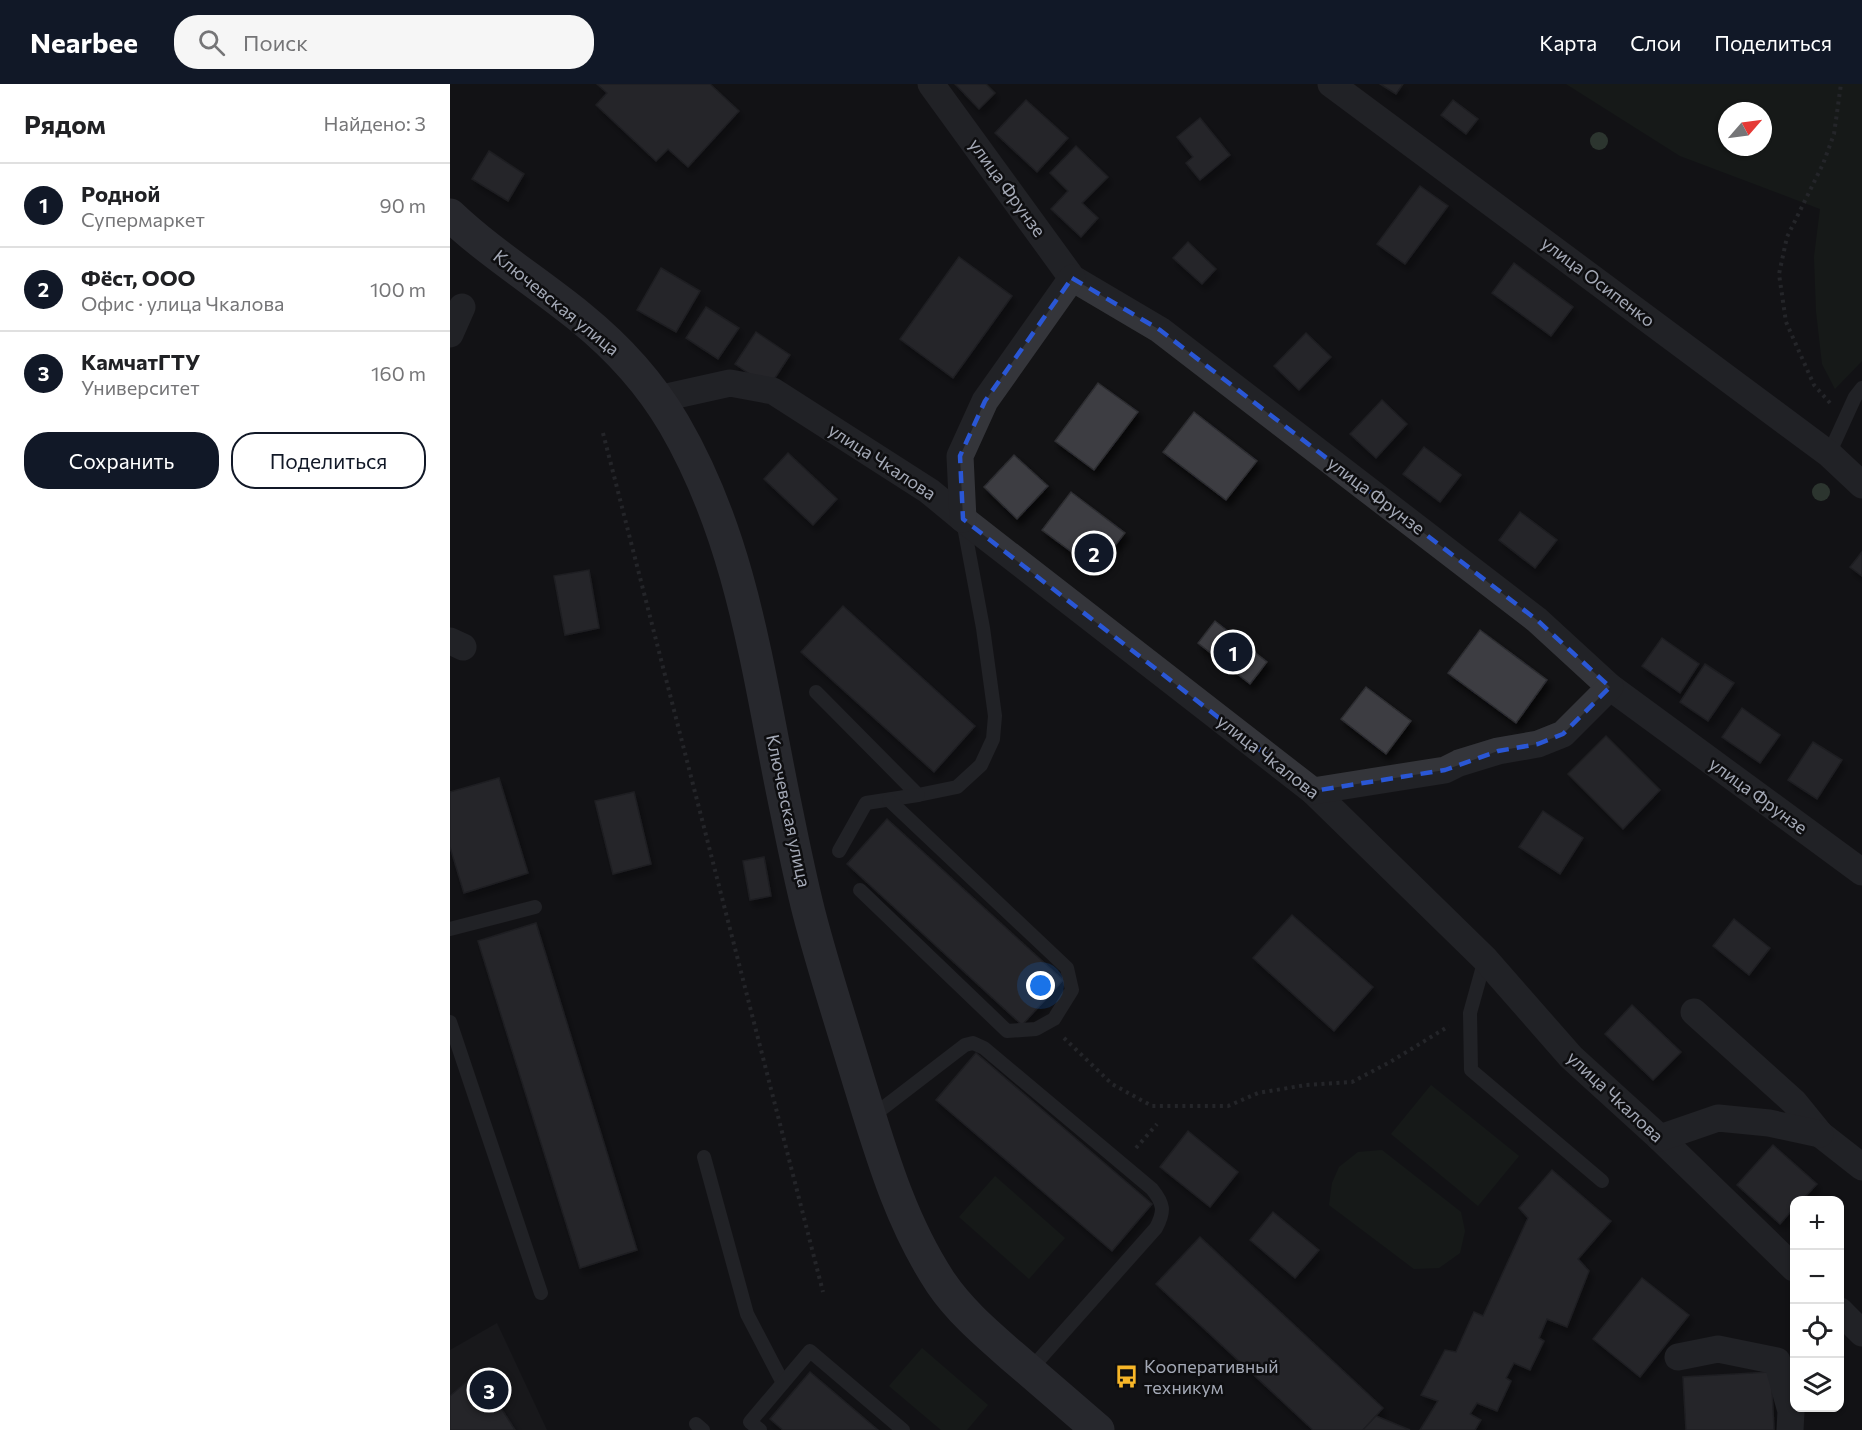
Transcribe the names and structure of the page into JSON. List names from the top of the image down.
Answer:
{
  "streets": {
    "main road": ["Ключевская улица"],
    "street": ["улица Фрунзе", "улица Осипенко", "улица Чкалова"]
  },
  "crossings": [
    ["Ключевская улица", "улица Чкалова"]
  ],
  "places": {
    "bus stop": ["Кооперативный техникум"]
  },
  "north": "top right",
  "page": {
    "header": "Nearbee",
    "search": "Поиск",
    "nav": ["Карта", "Слои", "Поделиться"],
    "heading": ["Рядом", "Найдено: 3"],
    "list": [
      {
        "mark": "1",
        "name": "Родной",
        "note": "Супермаркет",
        "value": "90 m"
      },
      {
        "mark": "2",
        "name": "Фёст, ООО",
        "note": "Офис · улица Чкалова",
        "value": "100 m"
      },
      {
        "mark": "3",
        "name": "КамчатГТУ",
        "note": "Университет",
        "value": "160 m"
      }
    ],
    "buttons": ["Сохранить", "Поделиться"],
    "pins": ["2", "1", "3"],
    "map_buttons": ["+", "−"]
  }
}
